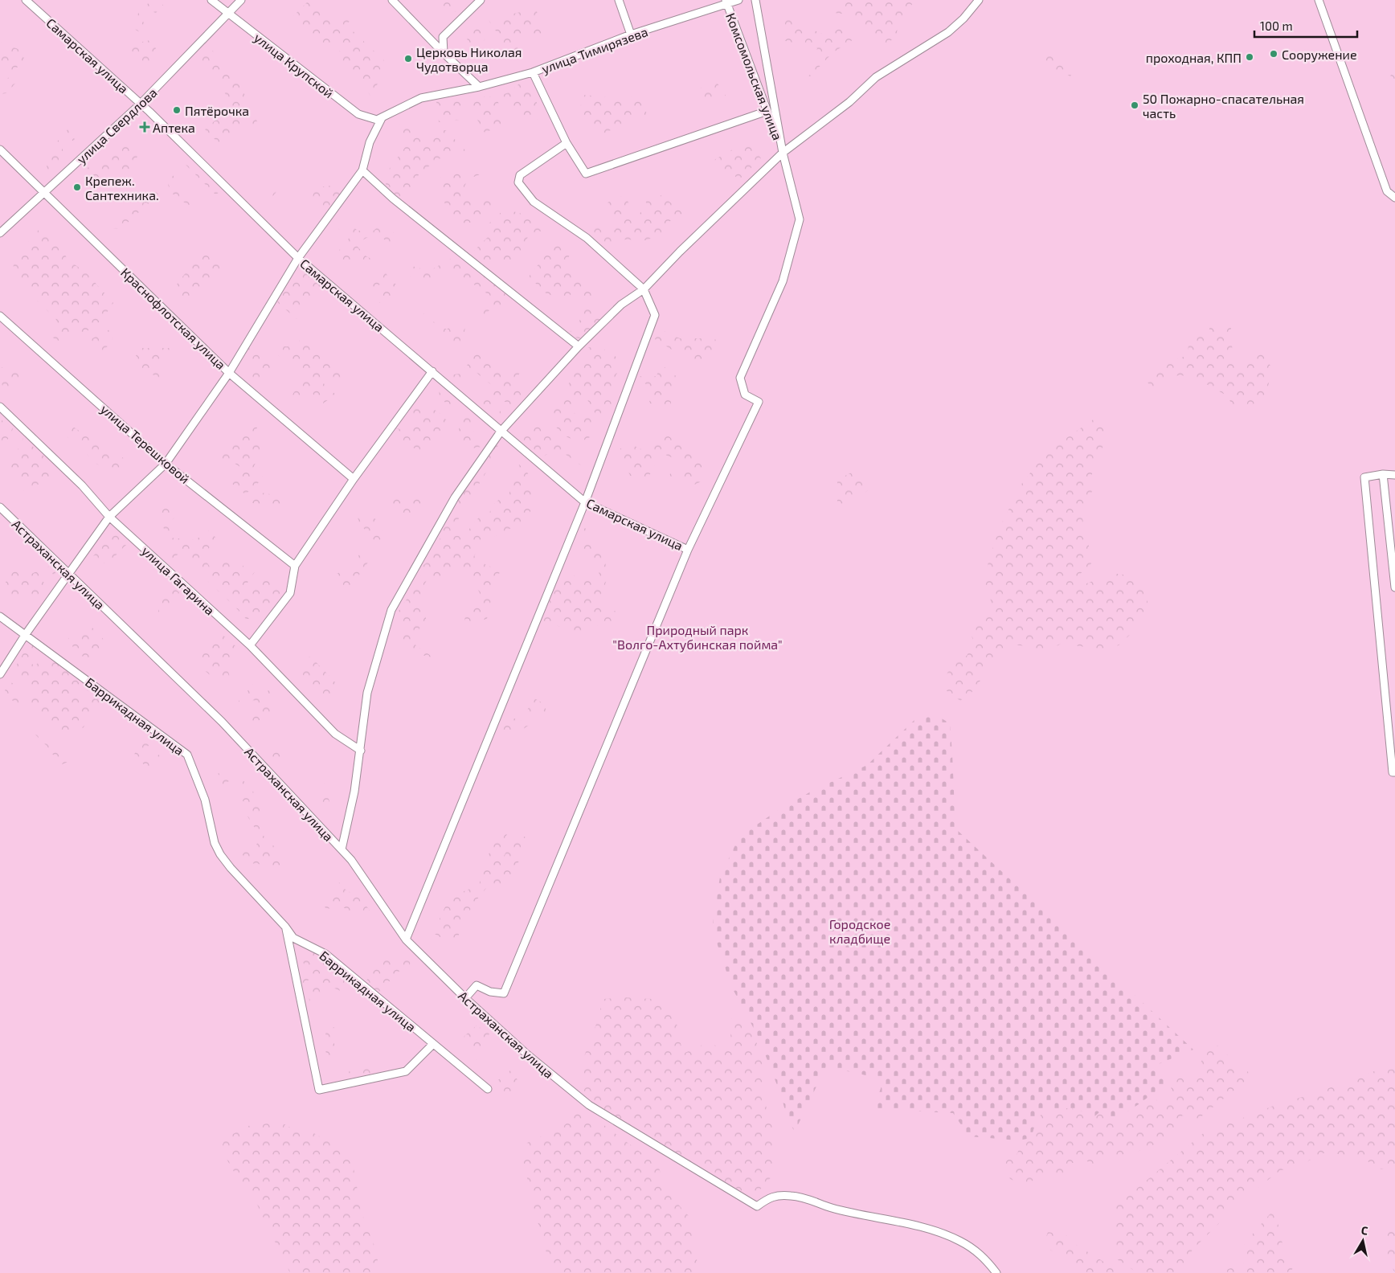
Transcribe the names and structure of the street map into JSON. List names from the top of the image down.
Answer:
{
  "streets": {
    "street": [
      "улица Тимирязева",
      "Самарская улица",
      "улица Крупской",
      "Комсомольская улица",
      "улица Свердлова",
      "Краснофлотская улица",
      "улица Терешковой",
      "Астраханская улица",
      "улица Гагарина",
      "Баррикадная улица"
    ]
  },
  "crossings": [
    ["улица Тимирязева", "улица Крупской"],
    ["улица Тимирязева", "Комсомольская улица"],
    ["Самарская улица", "улица Свердлова"],
    ["улица Крупской", "улица Свердлова"],
    ["улица Свердлова", "Краснофлотская улица"]
  ],
  "parks": ["Природный парк \"Волго-Ахтубинская пойма\"", "Городское кладбище"],
  "places": {
    "other": [
      "Сооружение",
      "проходная, КПП",
      "Церковь Николая Чудотворца",
      "50 Пожарно-спасательная часть",
      "Пятёрочка",
      "Крепеж. Сантехника."
    ],
    "health": ["Аптека"]
  },
  "scale_bar": "100 m",
  "north": "top"
}
